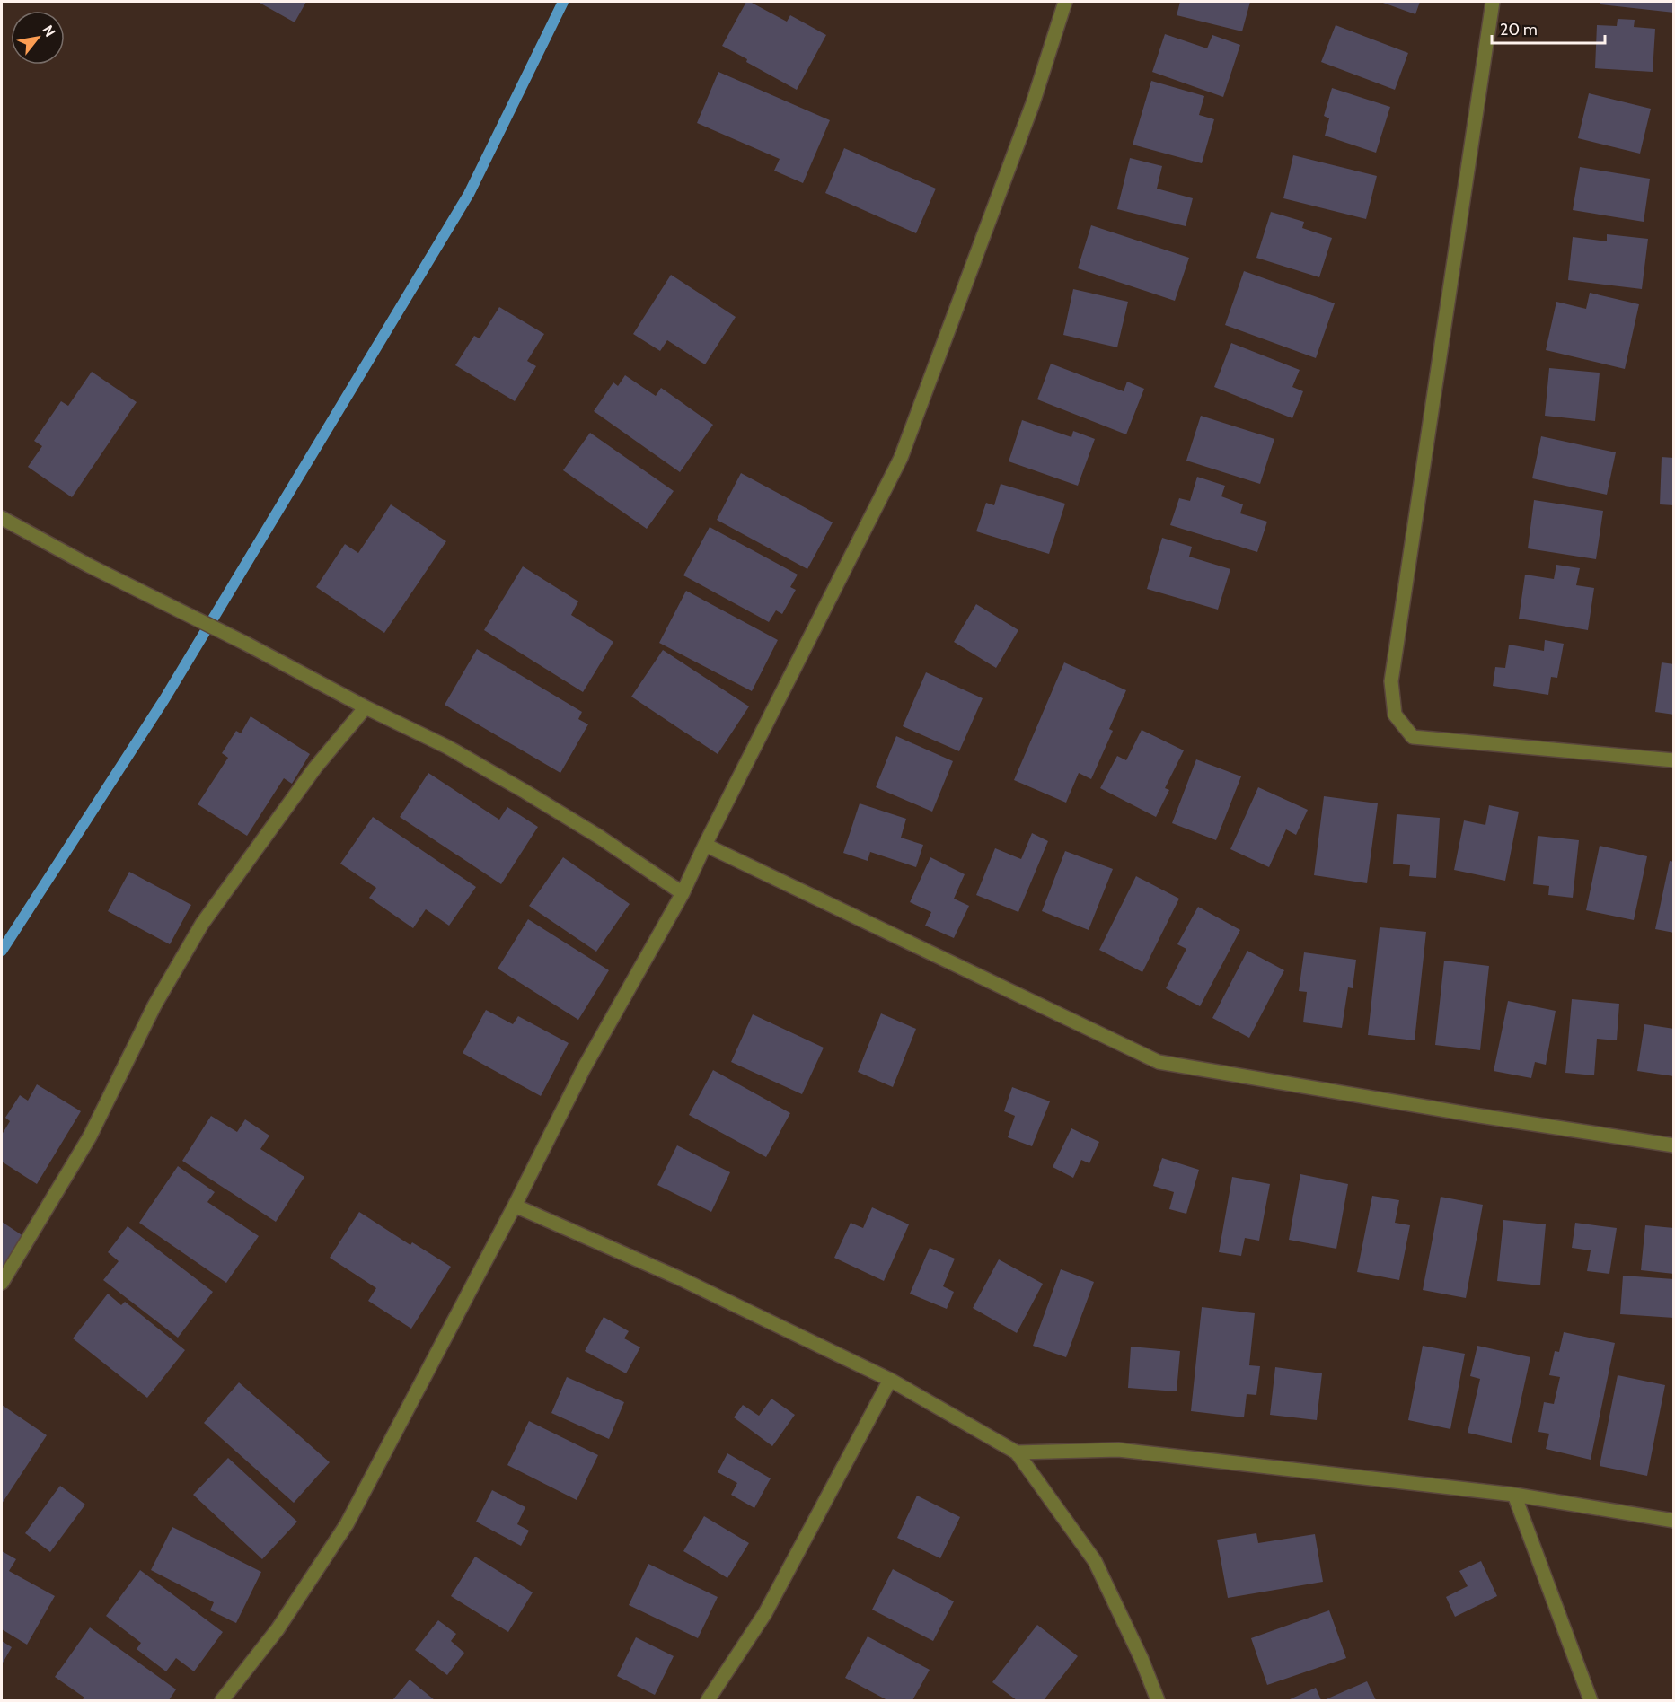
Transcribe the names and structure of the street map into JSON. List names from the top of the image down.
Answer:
{
  "scale_bar": "20 m",
  "north": "top right"
}
